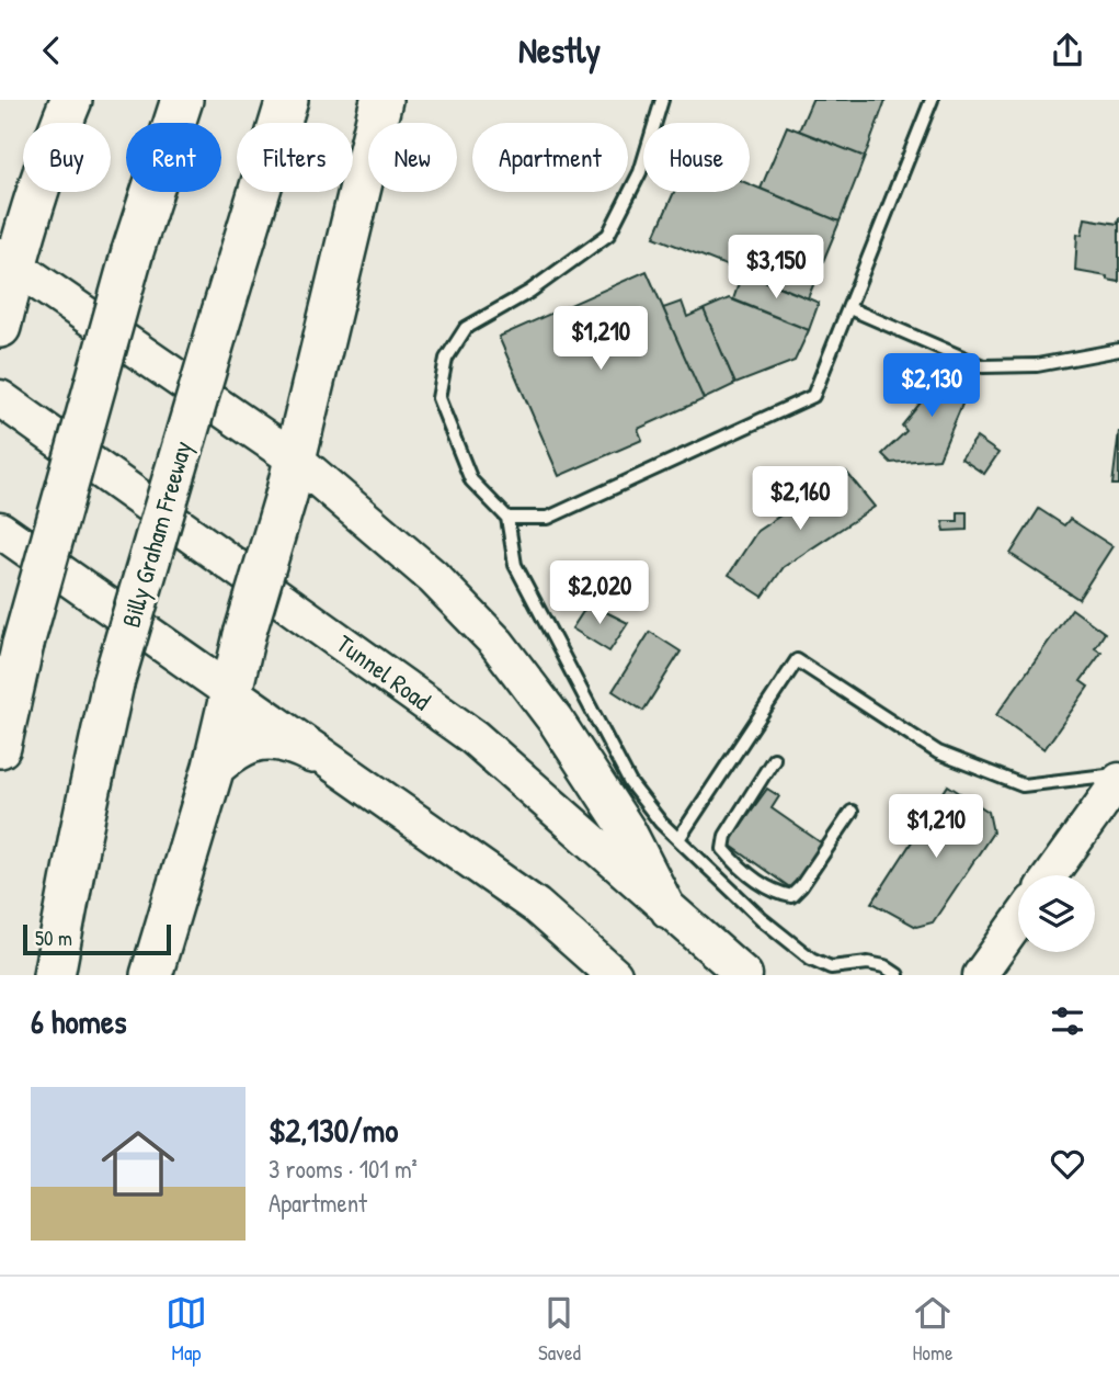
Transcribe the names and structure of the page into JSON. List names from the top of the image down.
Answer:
{
  "streets": {
    "highway": ["Billy Graham Freeway"],
    "main road": ["Tunnel Road"]
  },
  "scale_bar": "50 m",
  "page": {
    "header": "Nestly",
    "chip": [
      "Buy",
      "Rent",
      "Filters",
      "New",
      "Apartment",
      "House"
    ],
    "price": [
      "$3,150",
      "$1,210",
      "$2,130",
      "$2,160",
      "$2,020",
      "$1,210"
    ],
    "scale": "50 m",
    "heading": "6 homes",
    "list": [
      {
        "name": "$2,130/mo",
        "note": "3 rooms · 101 m² · Apartment"
      }
    ],
    "tabs": ["Map", "Saved", "Home"]
  }
}
